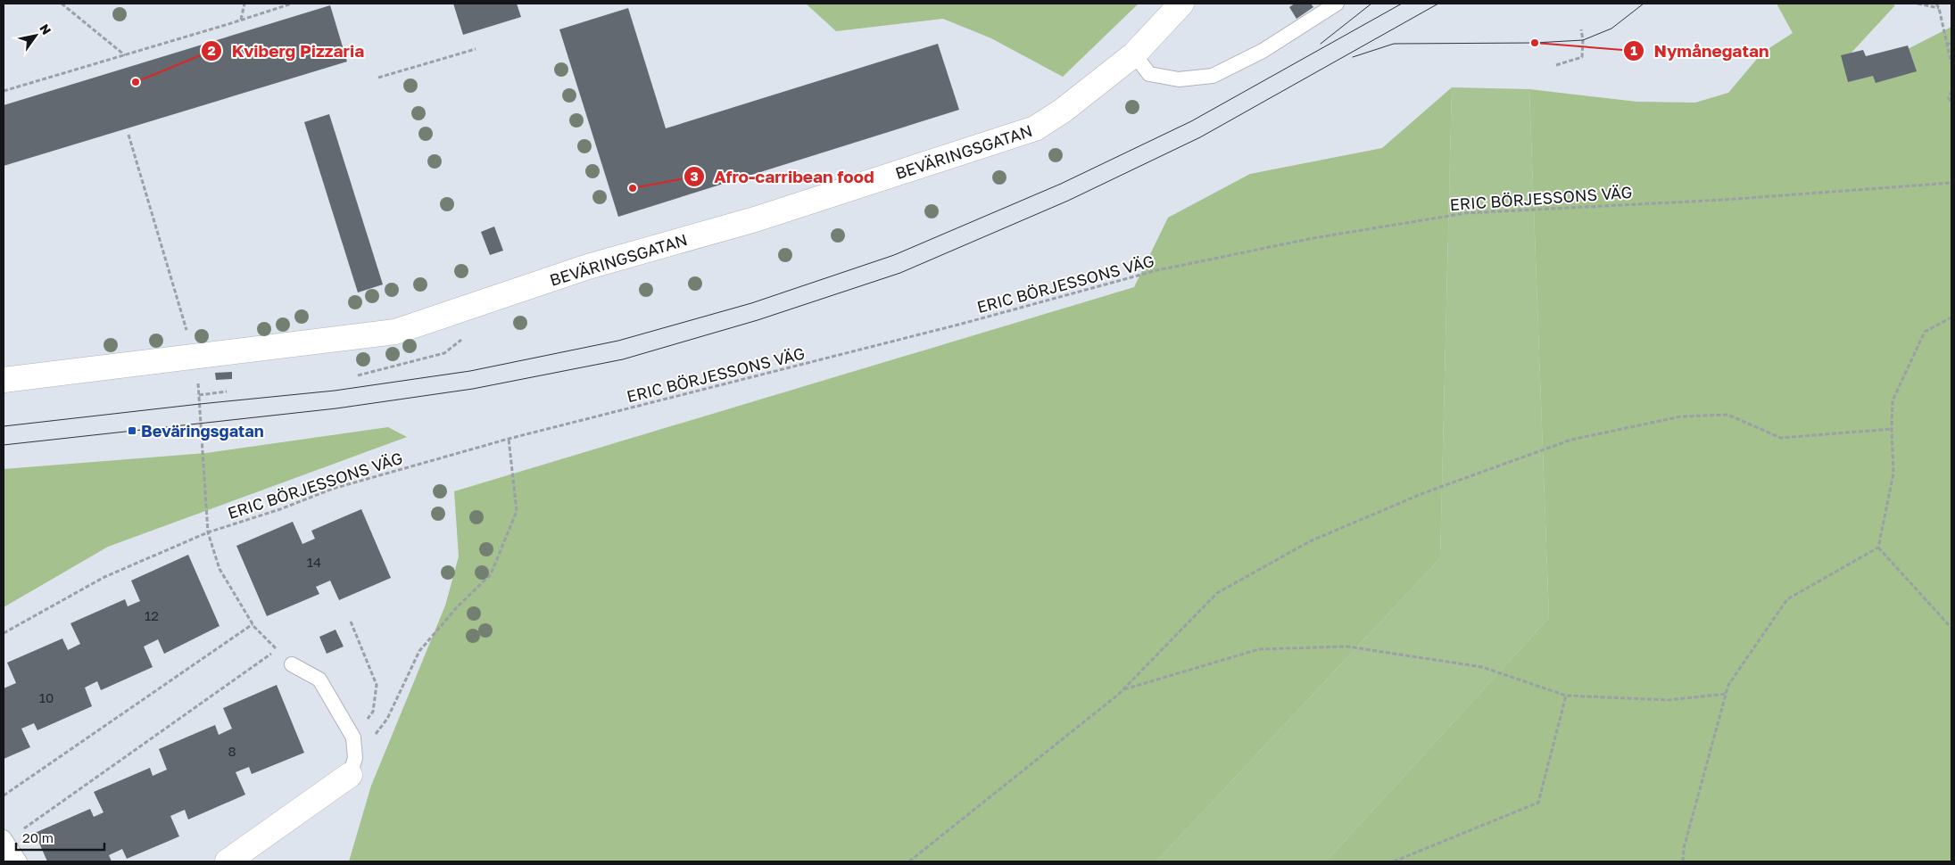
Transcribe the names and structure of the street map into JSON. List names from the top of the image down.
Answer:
{
  "streets": {
    "street": ["BEVÄRINGSGATAN"],
    "path": ["ERIC BÖRJESSONS VÄG"]
  },
  "places": {
    "other": ["Nymånegatan", "Kviberg Pizzaria", "Afro-carribean food"],
    "transit": ["Beväringsgatan"]
  },
  "house_numbers": [
    "14",
    "12",
    "10",
    "8"
  ],
  "scale_bar": "20 m",
  "north": "top right"
}
